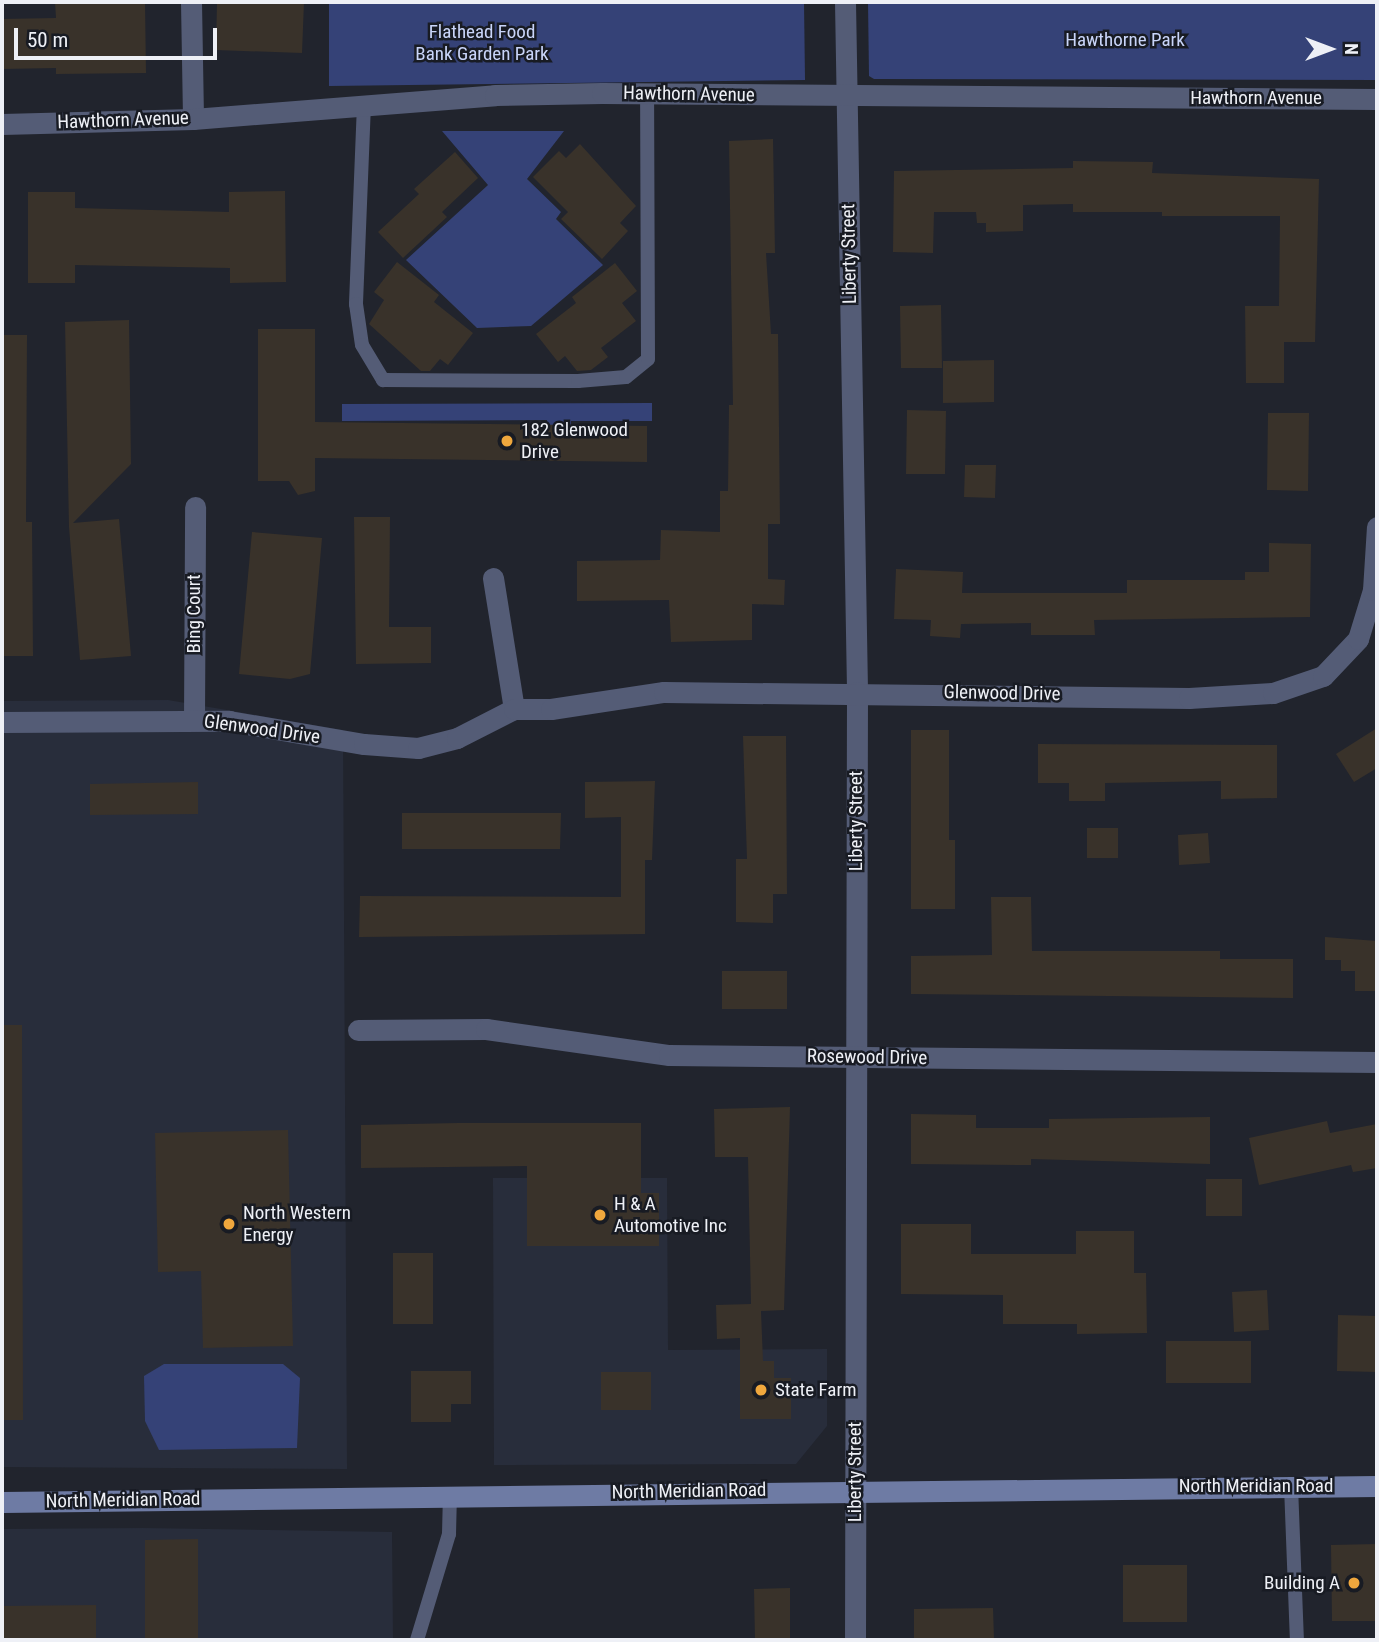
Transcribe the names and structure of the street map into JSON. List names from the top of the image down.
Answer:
{
  "streets": {
    "main road": ["North Meridian Road"],
    "street": [
      "Hawthorn Avenue",
      "Liberty Street",
      "Bing Court",
      "Glenwood Drive",
      "Rosewood Drive"
    ]
  },
  "crossings": [
    ["Hawthorn Avenue", "Liberty Street"],
    ["Liberty Street", "Glenwood Drive"],
    ["Liberty Street", "Rosewood Drive"],
    ["Liberty Street", "North Meridian Road"],
    ["Bing Court", "Glenwood Drive"]
  ],
  "parks": ["Flathead Food Bank Garden Park", "Hawthorne Park"],
  "places": [
    "182 Glenwood Drive",
    "H & A Automotive Inc",
    "North Western Energy",
    "State Farm",
    "Building A"
  ],
  "scale_bar": "50 m",
  "north": "right"
}
